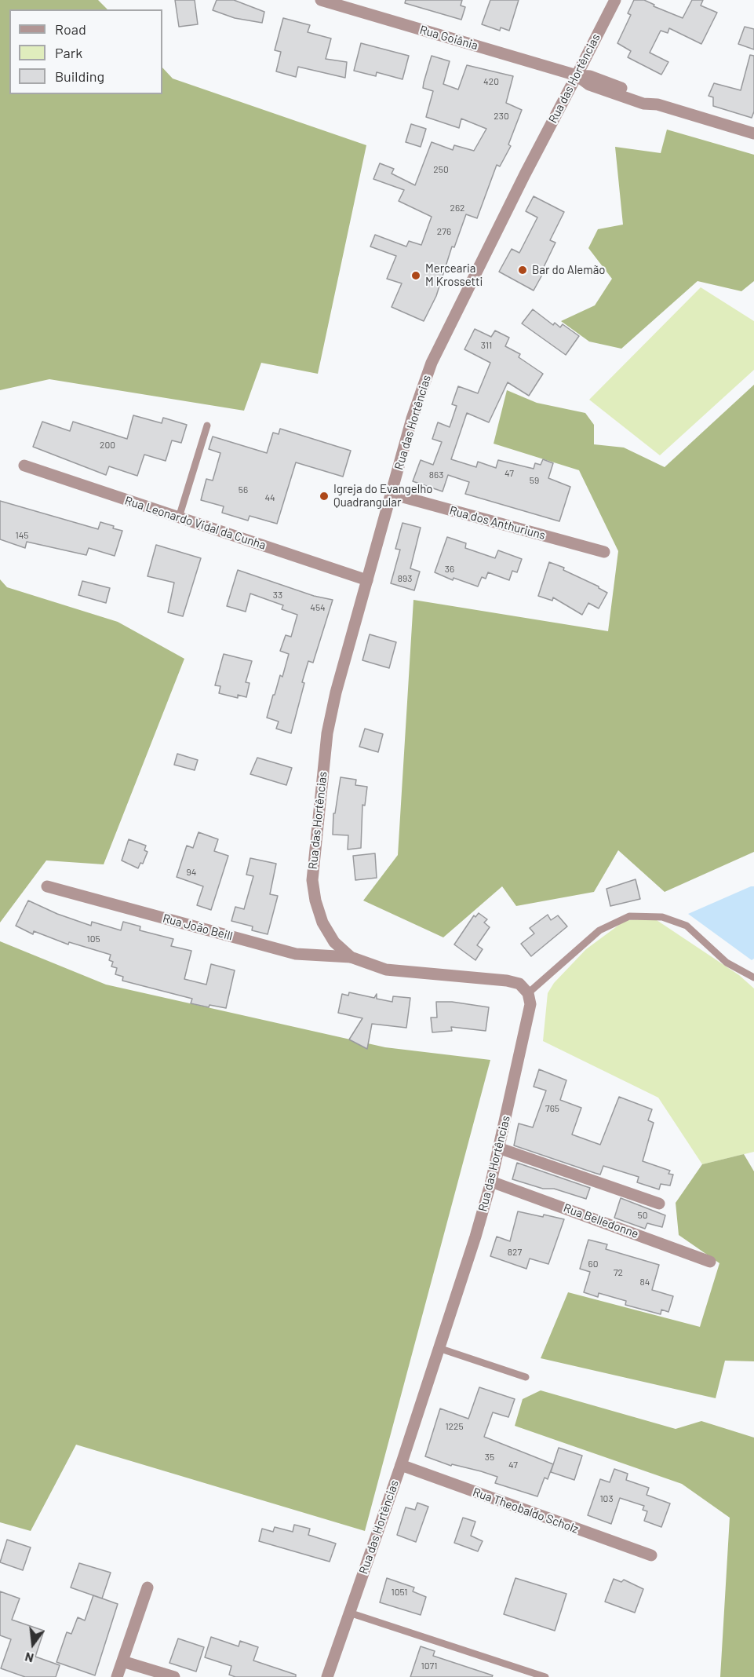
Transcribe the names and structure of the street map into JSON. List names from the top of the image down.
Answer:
{
  "streets": {
    "street": [
      "Rua Goiânia",
      "Rua das Hortências",
      "Rua Leonardo Vidal da Cunha",
      "Rua dos Anthuriuns",
      "Rua João Beill",
      "Rua Belledonne",
      "Rua Theobaldo Scholz"
    ]
  },
  "crossings": [
    ["Rua Goiânia", "Rua das Hortências"],
    ["Rua das Hortências", "Rua Leonardo Vidal da Cunha"],
    ["Rua das Hortências", "Rua dos Anthuriuns"],
    ["Rua das Hortências", "Rua João Beill"],
    ["Rua das Hortências", "Rua Belledonne"],
    ["Rua das Hortências", "Rua Theobaldo Scholz"]
  ],
  "places": ["Bar do Alemão", "Mercearia M Krossetti", "Igreja do Evangelho Quadrangular"],
  "house_numbers": [
    "420",
    "230",
    "250",
    "262",
    "276",
    "311",
    "200",
    "47",
    "863",
    "59",
    "56",
    "44",
    "145",
    "36",
    "893",
    "33",
    "454",
    "94",
    "105",
    "765",
    "50",
    "827",
    "60",
    "72",
    "84",
    "1225",
    "35",
    "47",
    "103",
    "1051",
    "1071"
  ],
  "legend": ["Road", "Park", "Building"],
  "north": "bottom"
}
